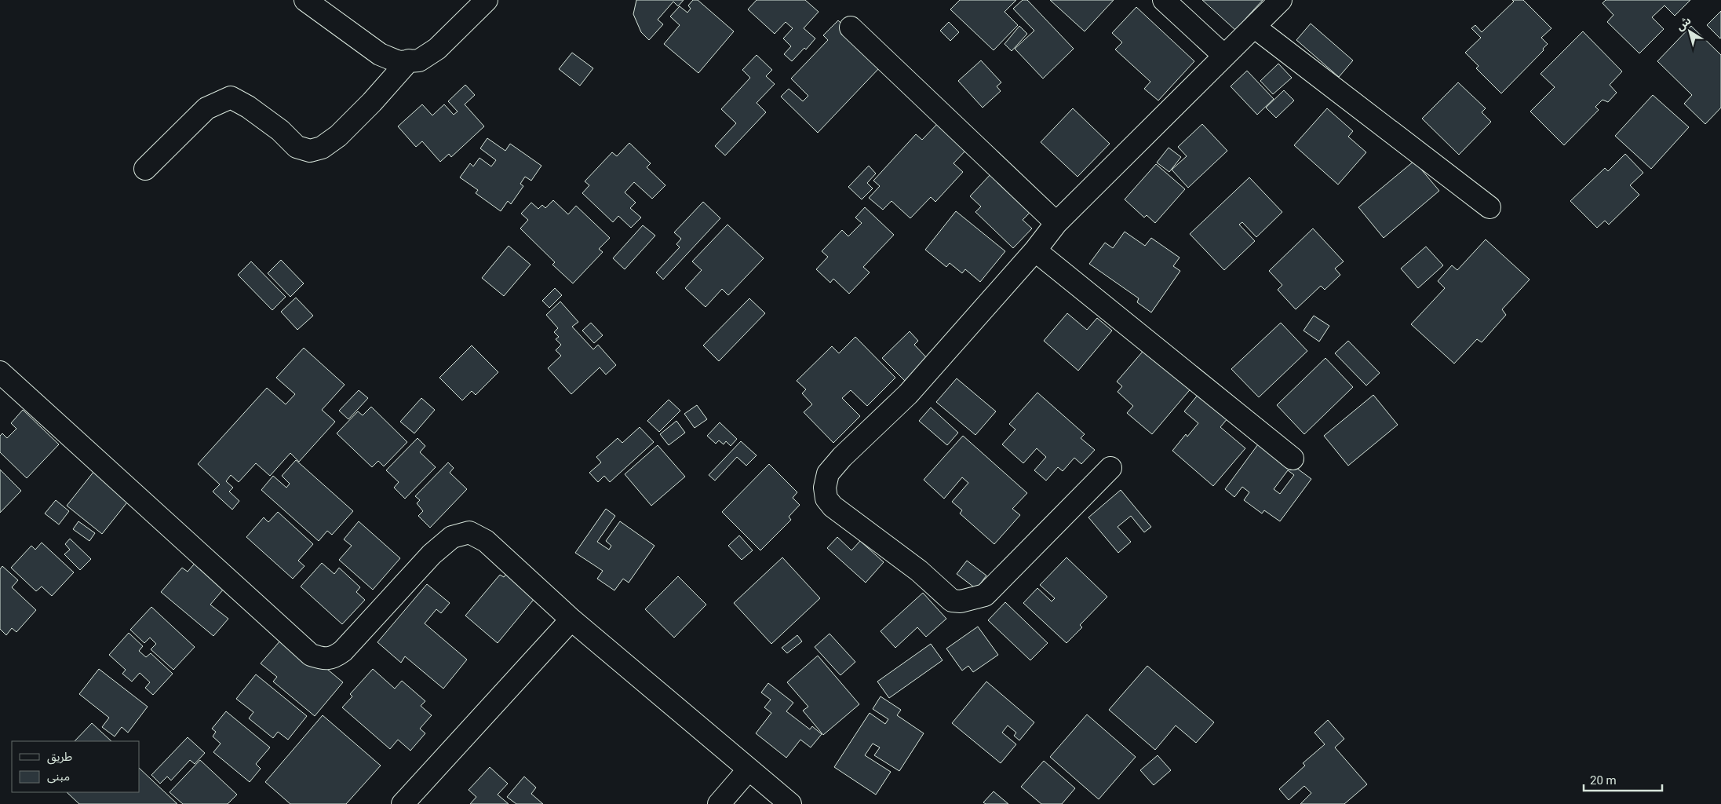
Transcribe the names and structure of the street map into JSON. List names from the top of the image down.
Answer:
{
  "legend": ["طريق", "مبنى"],
  "scale_bar": "20 m",
  "north": "top left"
}
